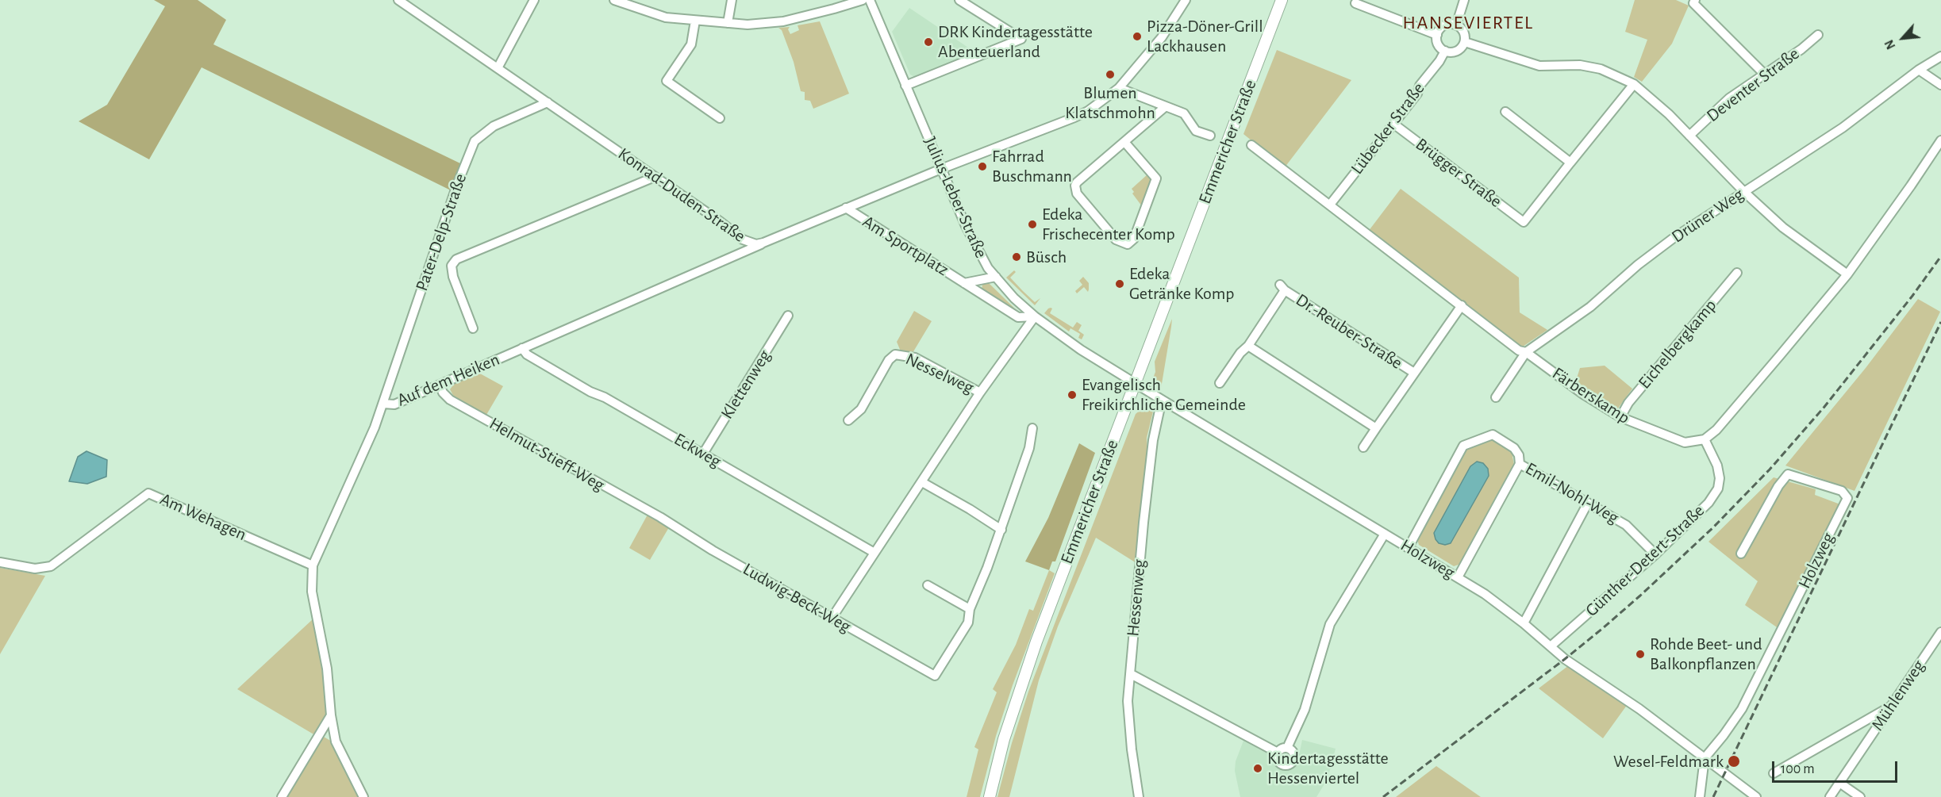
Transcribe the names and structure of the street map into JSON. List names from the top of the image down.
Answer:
{
  "streets": {
    "main road": ["Emmericher Straße"],
    "street": [
      "Deventer Straße",
      "Lübecker Straße",
      "Brügger Straße",
      "Konrad-Duden-Straße",
      "Julius-Leber-Straße",
      "Drüner Weg",
      "Pater-Delp-Straße",
      "Am Sportplatz",
      "Dr.-Reuber-Straße",
      "Eichelbergkamp",
      "Nesselweg",
      "Auf dem Heiken",
      "Klettenweg",
      "Färberskamp",
      "Eckweg",
      "Helmut-Stieff-Weg",
      "Emil-Nohl-Weg",
      "Am Wehagen",
      "Holzweg",
      "Günther-Detert-Straße",
      "Ludwig-Beck-Weg",
      "Hessenweg",
      "Mühlenweg"
    ]
  },
  "crossings": [
    ["Lübecker Straße", "Brügger Straße"],
    ["Lübecker Straße", "Färberskamp"],
    ["Emmericher Straße", "Julius-Leber-Straße"],
    ["Emmericher Straße", "Holzweg"],
    ["Konrad-Duden-Straße", "Julius-Leber-Straße"],
    ["Konrad-Duden-Straße", "Pater-Delp-Straße"],
    ["Konrad-Duden-Straße", "Am Sportplatz"],
    ["Konrad-Duden-Straße", "Auf dem Heiken"],
    ["Julius-Leber-Straße", "Am Sportplatz"],
    ["Julius-Leber-Straße", "Holzweg"],
    ["Drüner Weg", "Färberskamp"],
    ["Pater-Delp-Straße", "Auf dem Heiken"],
    ["Dr.-Reuber-Straße", "Färberskamp"],
    ["Eichelbergkamp", "Färberskamp"],
    ["Auf dem Heiken", "Eckweg"],
    ["Auf dem Heiken", "Helmut-Stieff-Weg"],
    ["Auf dem Heiken", "Am Wehagen"],
    ["Klettenweg", "Eckweg"],
    ["Färberskamp", "Günther-Detert-Straße"],
    ["Helmut-Stieff-Weg", "Ludwig-Beck-Weg"],
    ["Emil-Nohl-Weg", "Holzweg"],
    ["Emil-Nohl-Weg", "Günther-Detert-Straße"],
    ["Holzweg", "Günther-Detert-Straße"],
    ["Holzweg", "Hessenweg"]
  ],
  "districts": ["HANSEVIERTEL"],
  "places": [
    "Pizza-Döner-Grill Lackhausen",
    "DRK Kindertagesstätte Abenteuerland",
    "Blumen Klatschmohn",
    "Fahrrad Buschmann",
    "Edeka Frischecenter Komp",
    "Büsch",
    "Edeka Getränke Komp",
    "Evangelisch Freikirchliche Gemeinde",
    "Rohde Beet- und Balkonpflanzen",
    "Wesel-Feldmark",
    "Kindertagesstätte Hessenviertel"
  ],
  "scale_bar": "100 m",
  "north": "bottom left"
}
